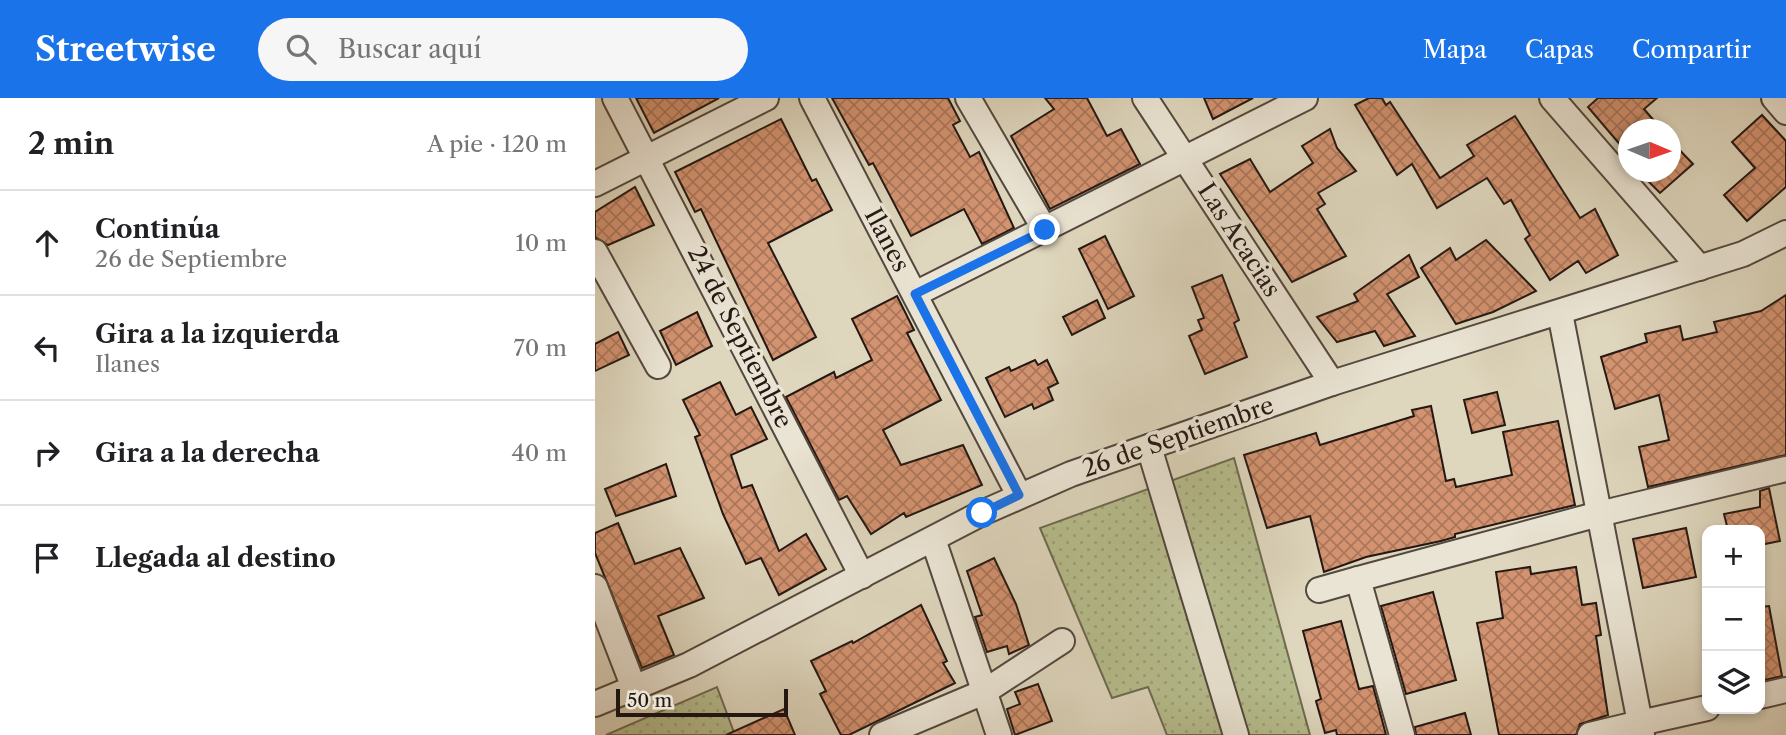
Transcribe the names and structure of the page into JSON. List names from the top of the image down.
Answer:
{
  "streets": {
    "street": [
      "Ilanes",
      "Las Acacias",
      "24 de Septiembre",
      "26 de Septiembre"
    ]
  },
  "crossings": [
    ["Ilanes", "26 de Septiembre"],
    ["Las Acacias", "26 de Septiembre"],
    ["24 de Septiembre", "26 de Septiembre"]
  ],
  "scale_bar": "50 m",
  "north": "right",
  "page": {
    "header": "Streetwise",
    "search": "Buscar aquí",
    "nav": ["Mapa", "Capas", "Compartir"],
    "heading": ["2 min", "A pie · 120 m"],
    "list": [
      ["Continúa", "26 de Septiembre", "10 m"],
      ["Gira a la izquierda", "Ilanes", "70 m"],
      ["Gira a la derecha", "40 m"],
      "Llegada al destino"
    ],
    "map_buttons": ["+", "−"],
    "scale": "50 m"
  }
}
